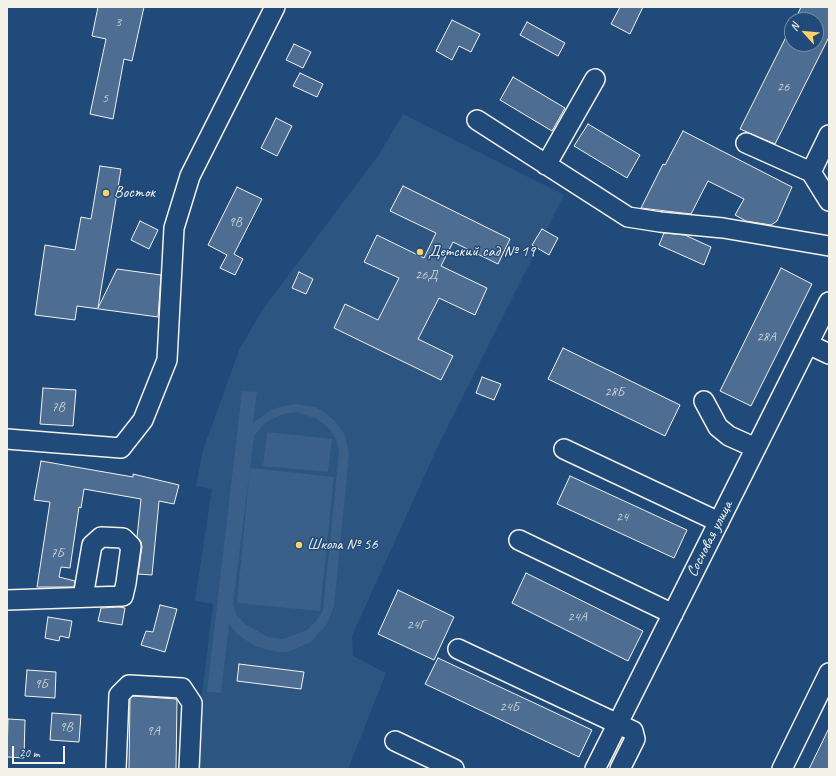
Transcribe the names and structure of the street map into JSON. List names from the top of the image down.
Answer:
{
  "streets": {
    "street": ["Сосновая улица"]
  },
  "places": ["Восток", "Детский сад № 19", "Школа № 56"],
  "house_numbers": [
    "3",
    "26",
    "5",
    "9В",
    "26Д",
    "28А",
    "28Б",
    "7В",
    "24",
    "7Б",
    "24А",
    "24Г",
    "9Б",
    "24Б",
    "9В",
    "9А"
  ],
  "scale_bar": "20 m",
  "north": "top left"
}
